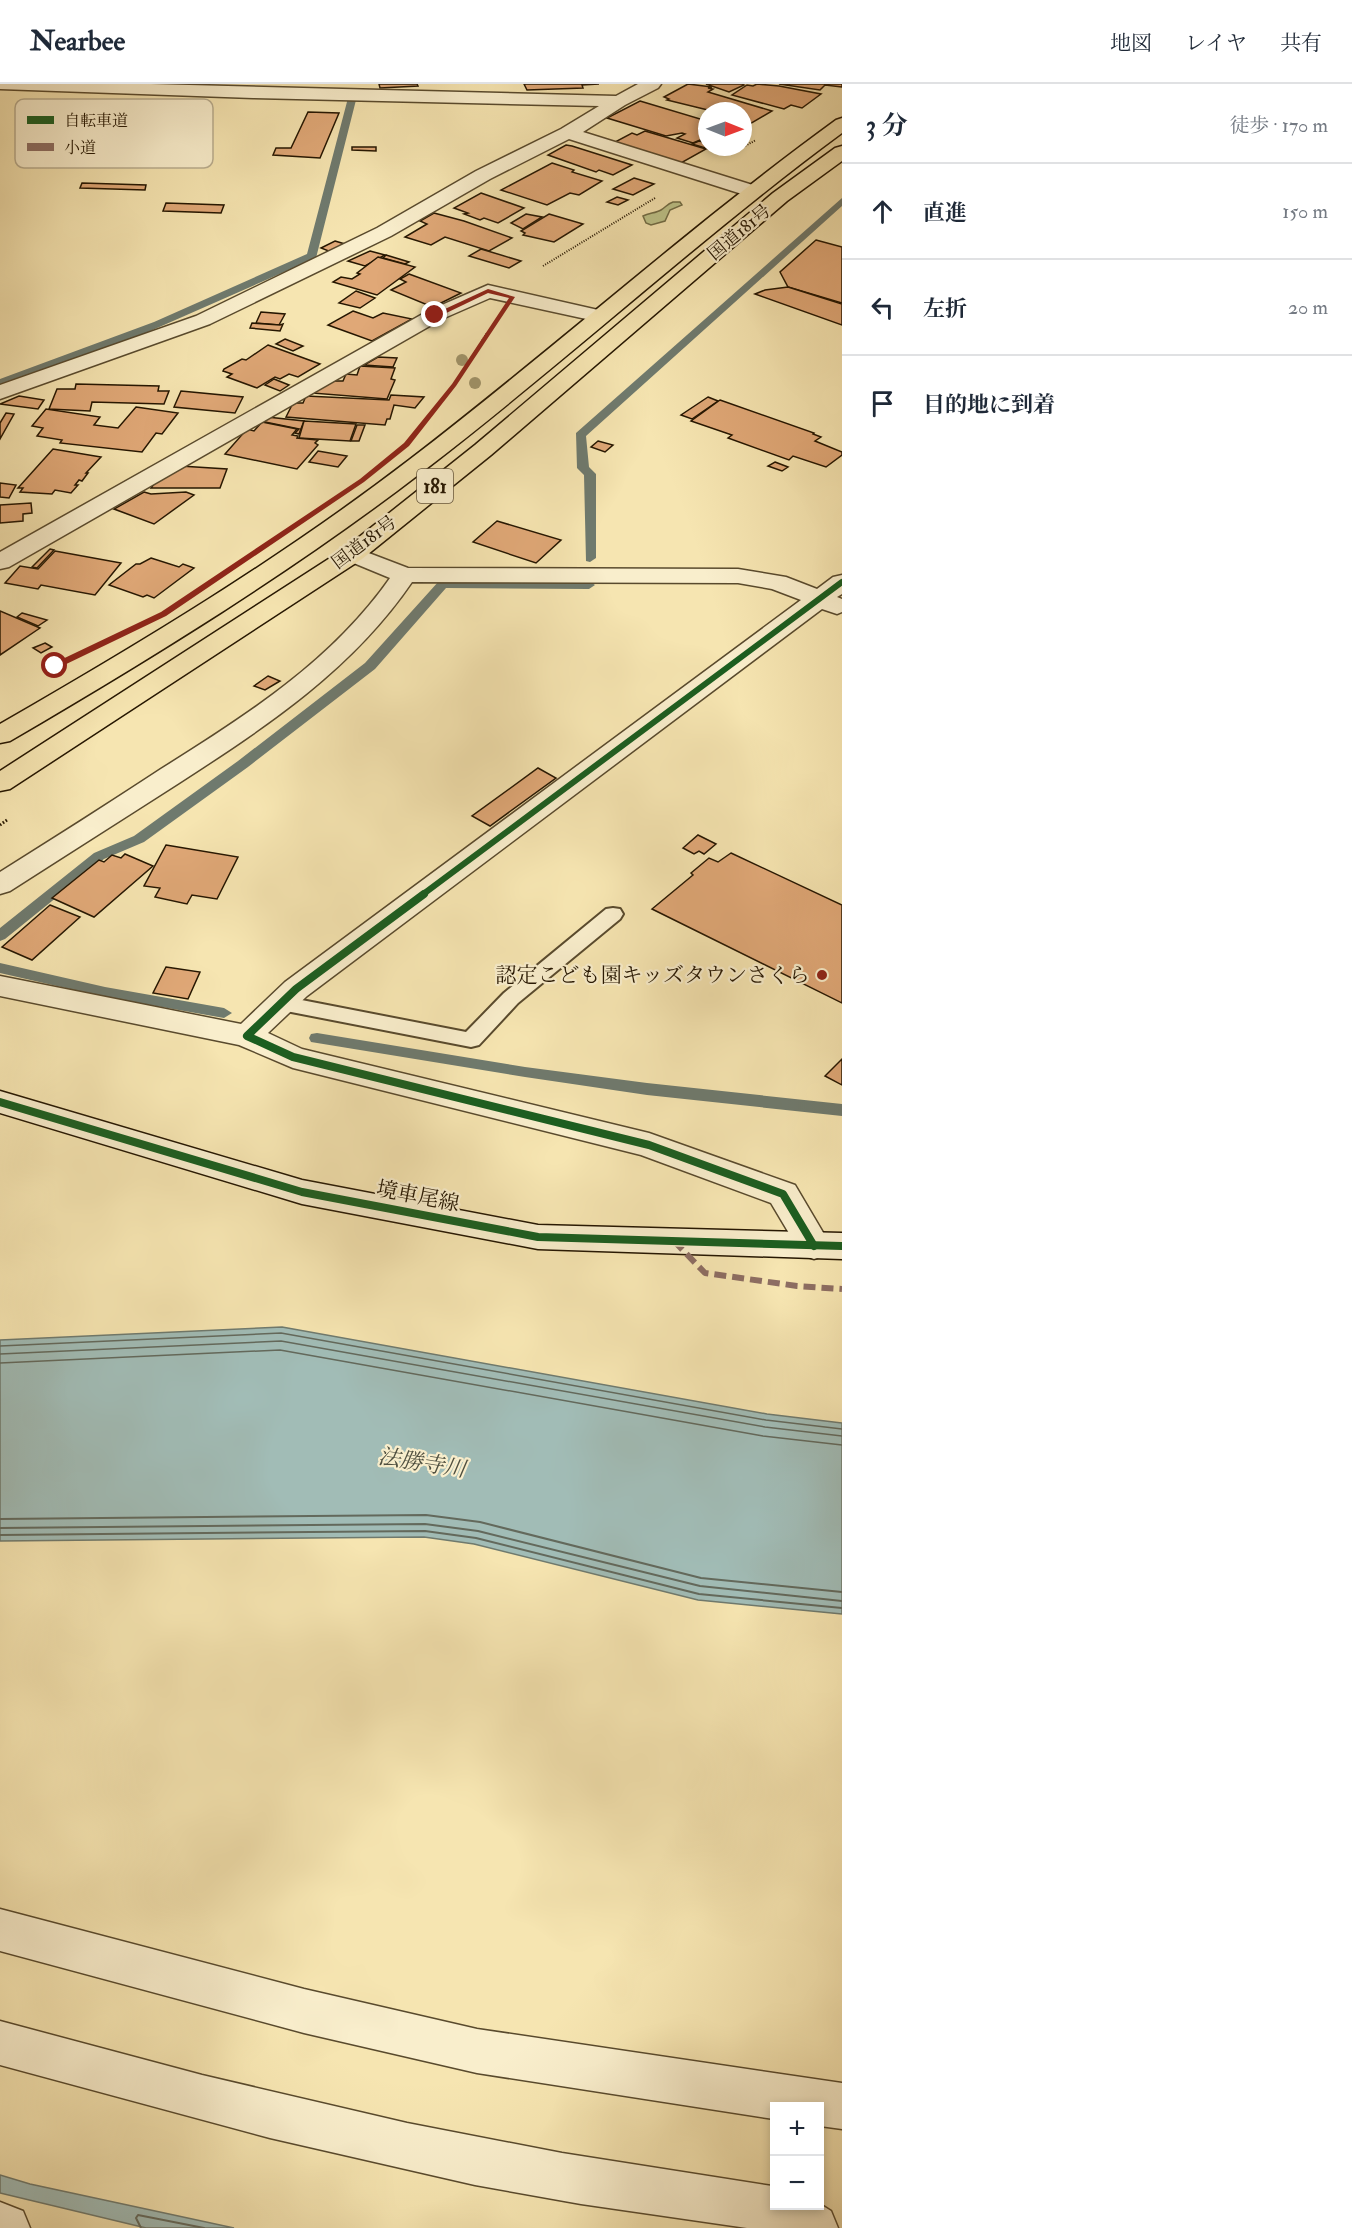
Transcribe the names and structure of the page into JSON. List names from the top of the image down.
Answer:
{
  "streets": {
    "highway": ["国道181号", "181"],
    "street": ["境車尾線"]
  },
  "water": ["法勝寺川"],
  "places": ["認定こども園キッズタウンさくら"],
  "legend": ["自転車道", "小道"],
  "north": "right",
  "page": {
    "header": "Nearbee",
    "nav": ["地図", "レイヤ", "共有"],
    "heading": ["3 分", "徒歩 · 170 m"],
    "list": [
      ["直進", "150 m"],
      ["左折", "20 m"],
      "目的地に到着"
    ],
    "map_buttons": ["+", "−"]
  }
}
